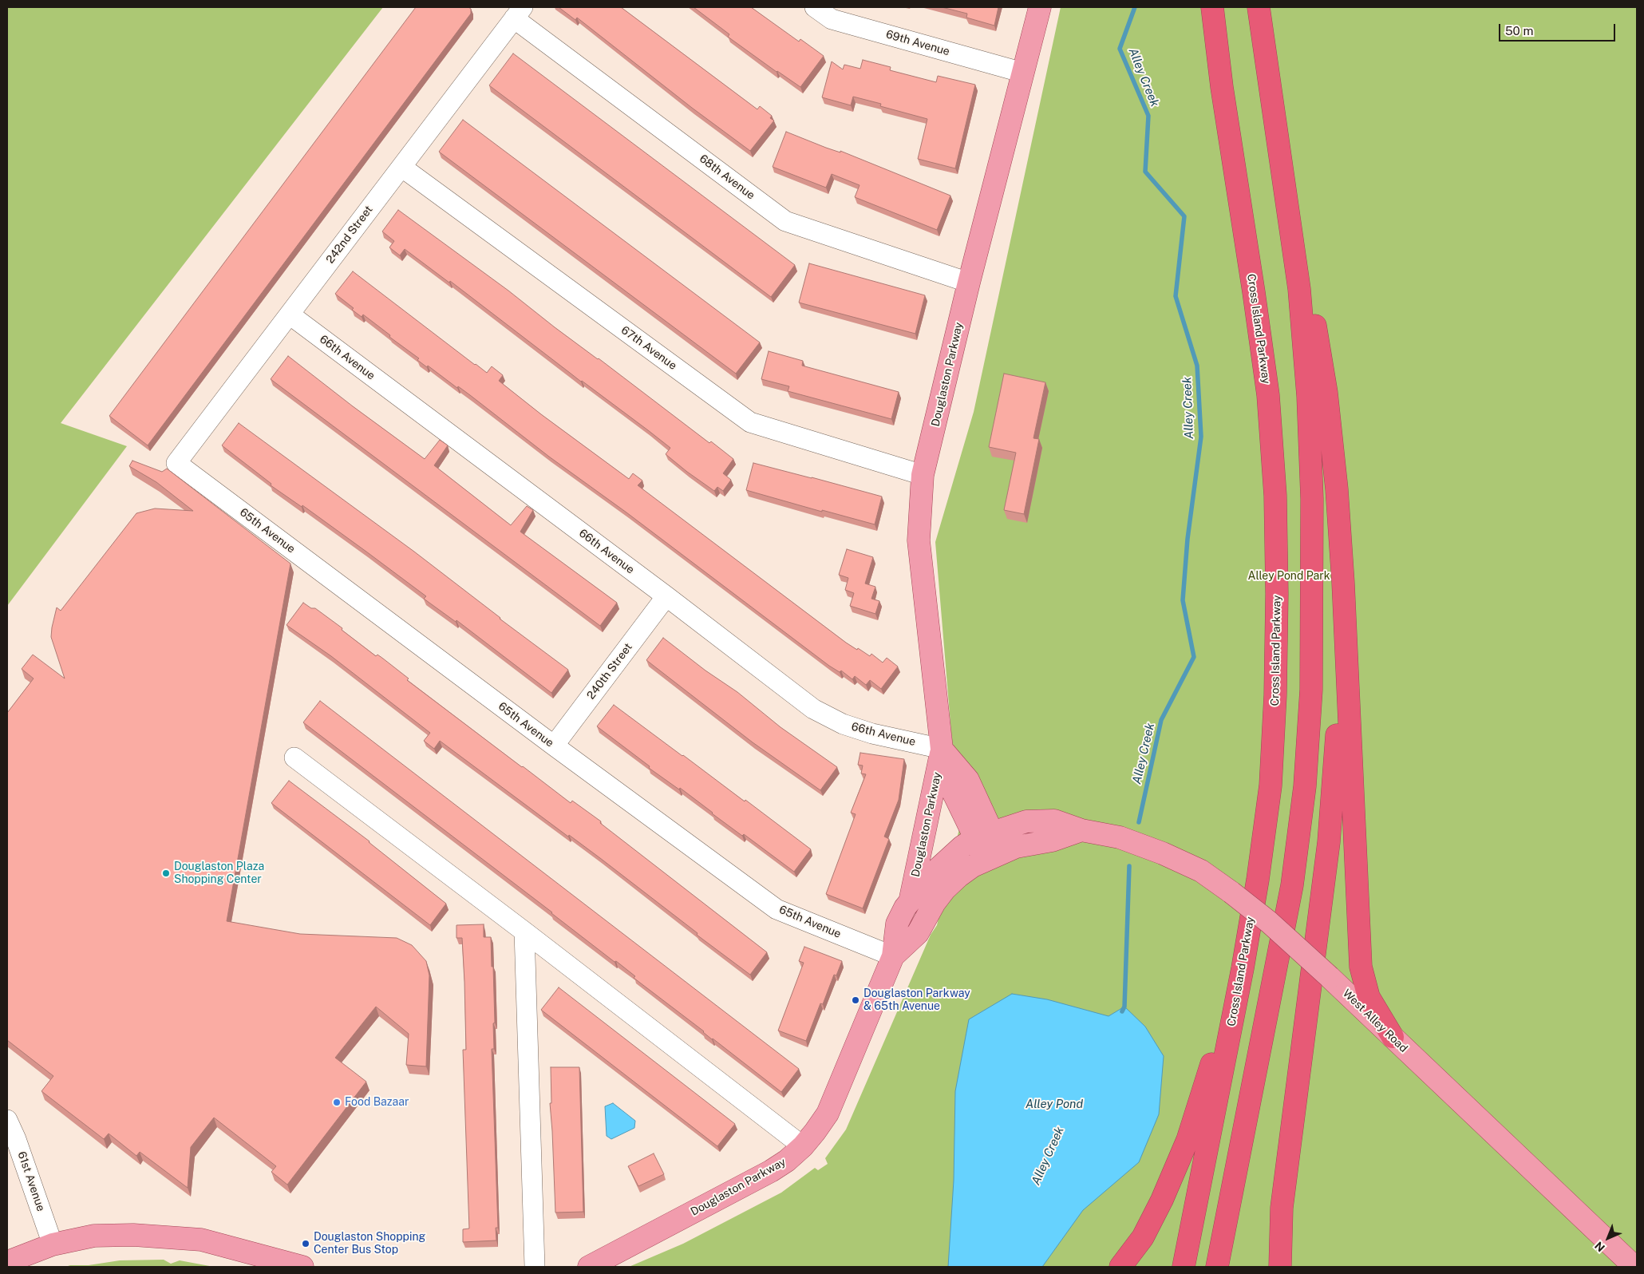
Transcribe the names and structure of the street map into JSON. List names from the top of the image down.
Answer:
{
  "streets": {
    "highway": ["Cross Island Parkway"],
    "main road": ["Douglaston Parkway", "West Alley Road"],
    "street": [
      "69th Avenue",
      "68th Avenue",
      "242nd Street",
      "67th Avenue",
      "66th Avenue",
      "65th Avenue",
      "240th Street",
      "61st Avenue"
    ]
  },
  "crossings": [
    ["69th Avenue", "Douglaston Parkway"],
    ["68th Avenue", "242nd Street"],
    ["68th Avenue", "Douglaston Parkway"],
    ["242nd Street", "67th Avenue"],
    ["242nd Street", "66th Avenue"],
    ["242nd Street", "65th Avenue"],
    ["67th Avenue", "Douglaston Parkway"],
    ["66th Avenue", "Douglaston Parkway"],
    ["66th Avenue", "240th Street"],
    ["Douglaston Parkway", "65th Avenue"],
    ["Douglaston Parkway", "West Alley Road"],
    ["65th Avenue", "240th Street"]
  ],
  "water": ["Alley Creek", "Alley Pond"],
  "parks": ["Alley Pond Park"],
  "places": [
    "Douglaston Plaza Shopping Center",
    "Douglaston Parkway & 65th Avenue",
    "Food Bazaar",
    "Douglaston Shopping Center Bus Stop"
  ],
  "scale_bar": "50 m",
  "north": "bottom left"
}
